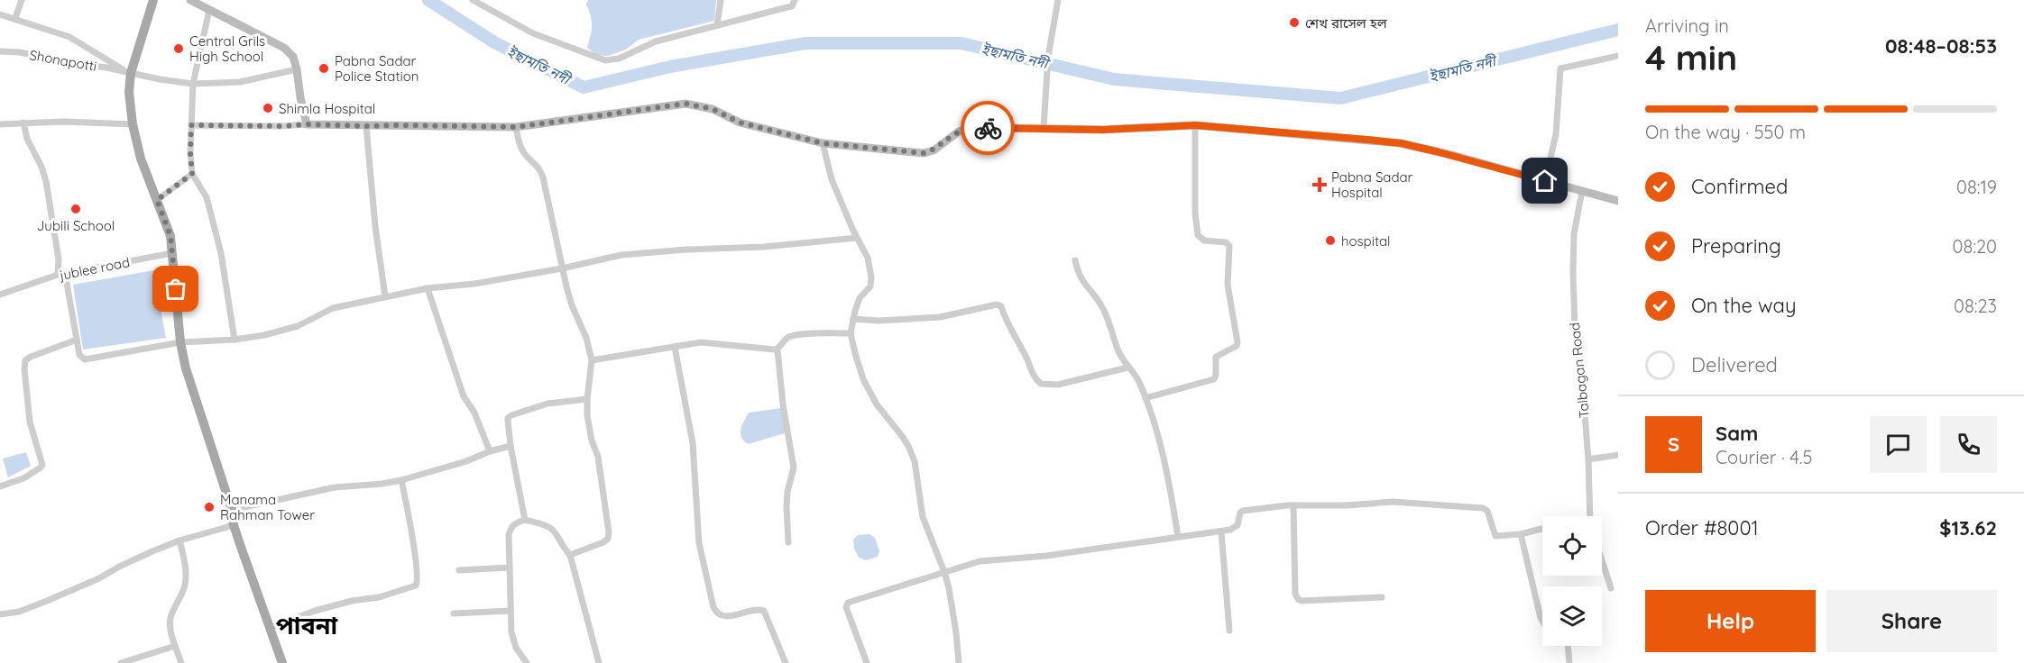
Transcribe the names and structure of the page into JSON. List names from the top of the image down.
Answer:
{
  "streets": {
    "street": ["Shonapotti", "jublee road", "Talbagan Road"]
  },
  "districts": ["পাবনা"],
  "water": ["ইছামতি নদী"],
  "places": {
    "other": [
      "শেখ রাসেল হল",
      "Central Grils High School",
      "Pabna Sadar Police Station",
      "Shimla Hospital",
      "Jubili School",
      "hospital",
      "Manama Rahman Tower"
    ],
    "health": ["Pabna Sadar Hospital"]
  },
  "page": {
    "heading": ["4 min", "Arriving in", "08:48–08:53"],
    "panel": [
      "Sam",
      "Courier · 4.5",
      "Order #8001",
      "$13.62"
    ],
    "bar": "On the way · 550 m",
    "list": [
      ["Confirmed", "08:19"],
      ["Preparing", "08:20"],
      ["On the way", "08:23"],
      "Delivered"
    ],
    "round": "S",
    "buttons": ["Help", "Share"]
  }
}
